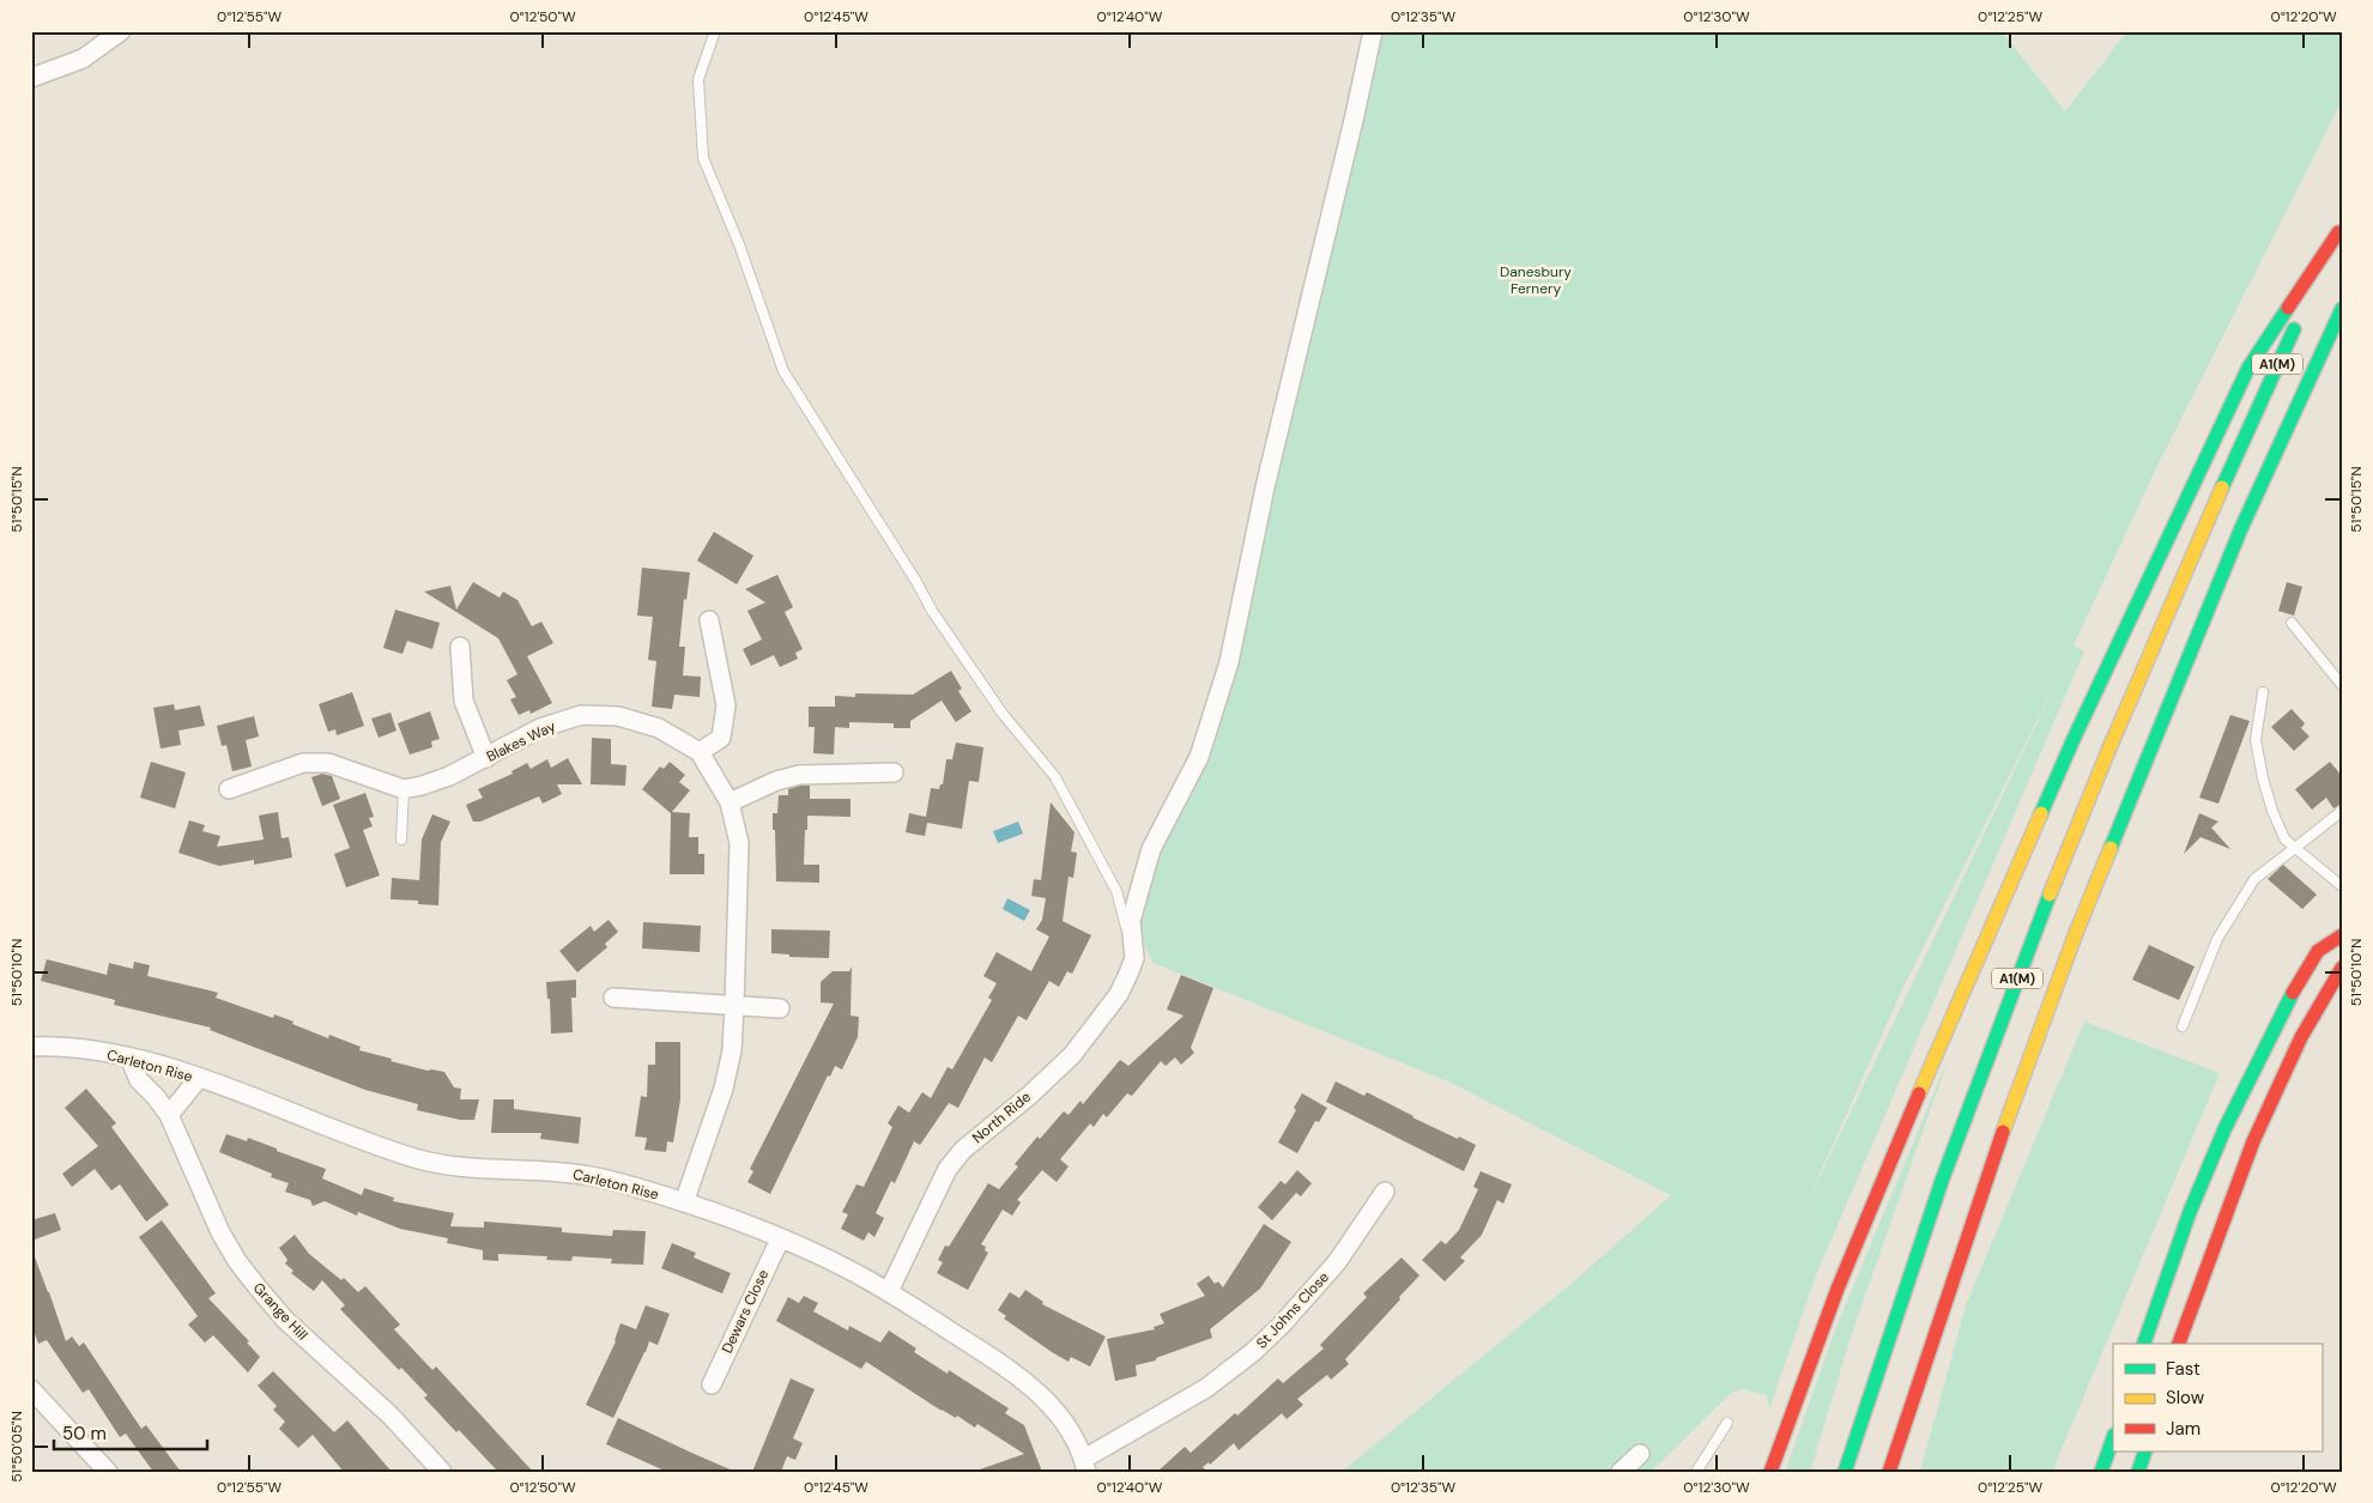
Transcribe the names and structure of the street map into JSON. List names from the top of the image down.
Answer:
{
  "streets": {
    "main road": ["A1(M)"],
    "street": [
      "Blakes Way",
      "Carleton Rise",
      "North Ride",
      "St Johns Close",
      "Grange Hill",
      "Dewars Close"
    ]
  },
  "crossings": [
    ["Blakes Way", "Carleton Rise"],
    ["Carleton Rise", "North Ride"],
    ["Carleton Rise", "St Johns Close"],
    ["Carleton Rise", "Grange Hill"],
    ["Carleton Rise", "Dewars Close"]
  ],
  "parks": ["Danesbury Fernery"],
  "legend": ["Fast", "Slow", "Jam"],
  "scale_bar": "50 m",
  "coordinates": [
    "0°12'55\"W",
    "0°12'50\"W",
    "0°12'45\"W",
    "0°12'40\"W",
    "0°12'35\"W",
    "0°12'30\"W",
    "0°12'25\"W",
    "0°12'20\"W",
    "51°50'15\"N",
    "51°50'10\"N",
    "51°50'05\"N"
  ]
}
